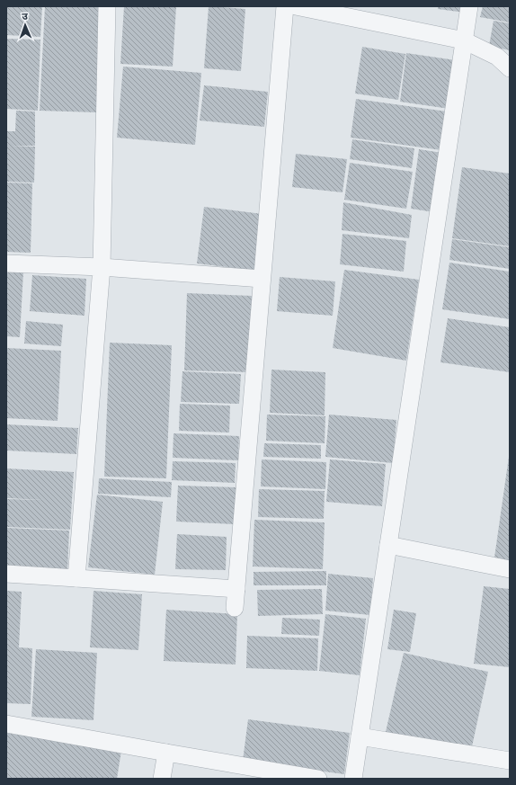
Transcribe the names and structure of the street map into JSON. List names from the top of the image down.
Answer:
{
  "north": "top"
}
